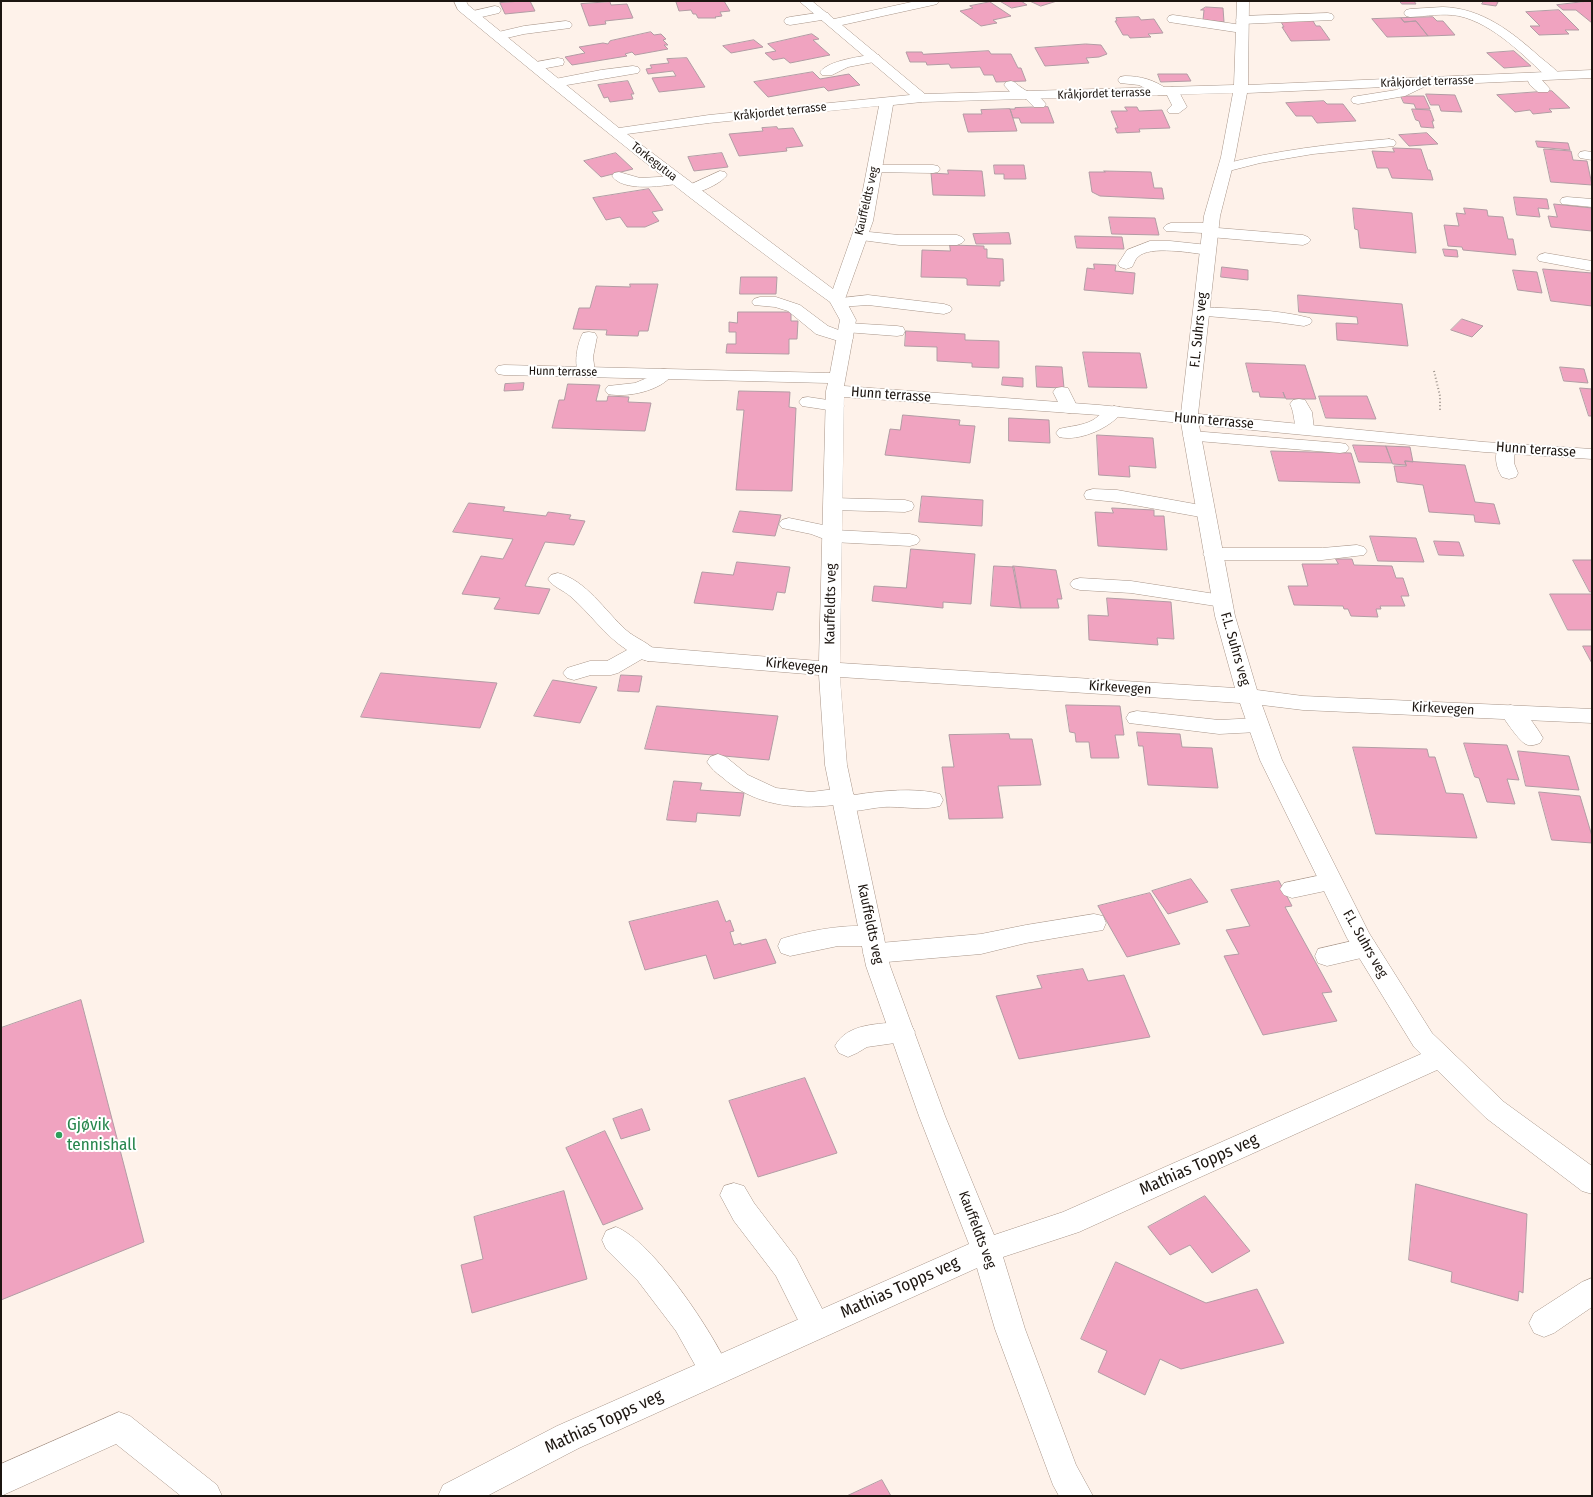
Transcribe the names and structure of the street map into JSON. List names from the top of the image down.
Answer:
{
  "streets": {
    "street": [
      "Kråkjordet terrasse",
      "Torkegutua",
      "Kauffeldts veg",
      "F.L. Suhrs veg",
      "Hunn terrasse",
      "Kirkevegen",
      "Mathias Topps veg"
    ]
  },
  "crossings": [
    ["Kråkjordet terrasse", "Torkegutua"],
    ["Kråkjordet terrasse", "Kauffeldts veg"],
    ["Kråkjordet terrasse", "F.L. Suhrs veg"],
    ["Torkegutua", "Kauffeldts veg"],
    ["Kauffeldts veg", "Hunn terrasse"],
    ["Kauffeldts veg", "Kirkevegen"],
    ["Kauffeldts veg", "Mathias Topps veg"],
    ["F.L. Suhrs veg", "Hunn terrasse"],
    ["F.L. Suhrs veg", "Kirkevegen"],
    ["F.L. Suhrs veg", "Mathias Topps veg"]
  ],
  "places": ["Gjøvik tennishall"]
}
